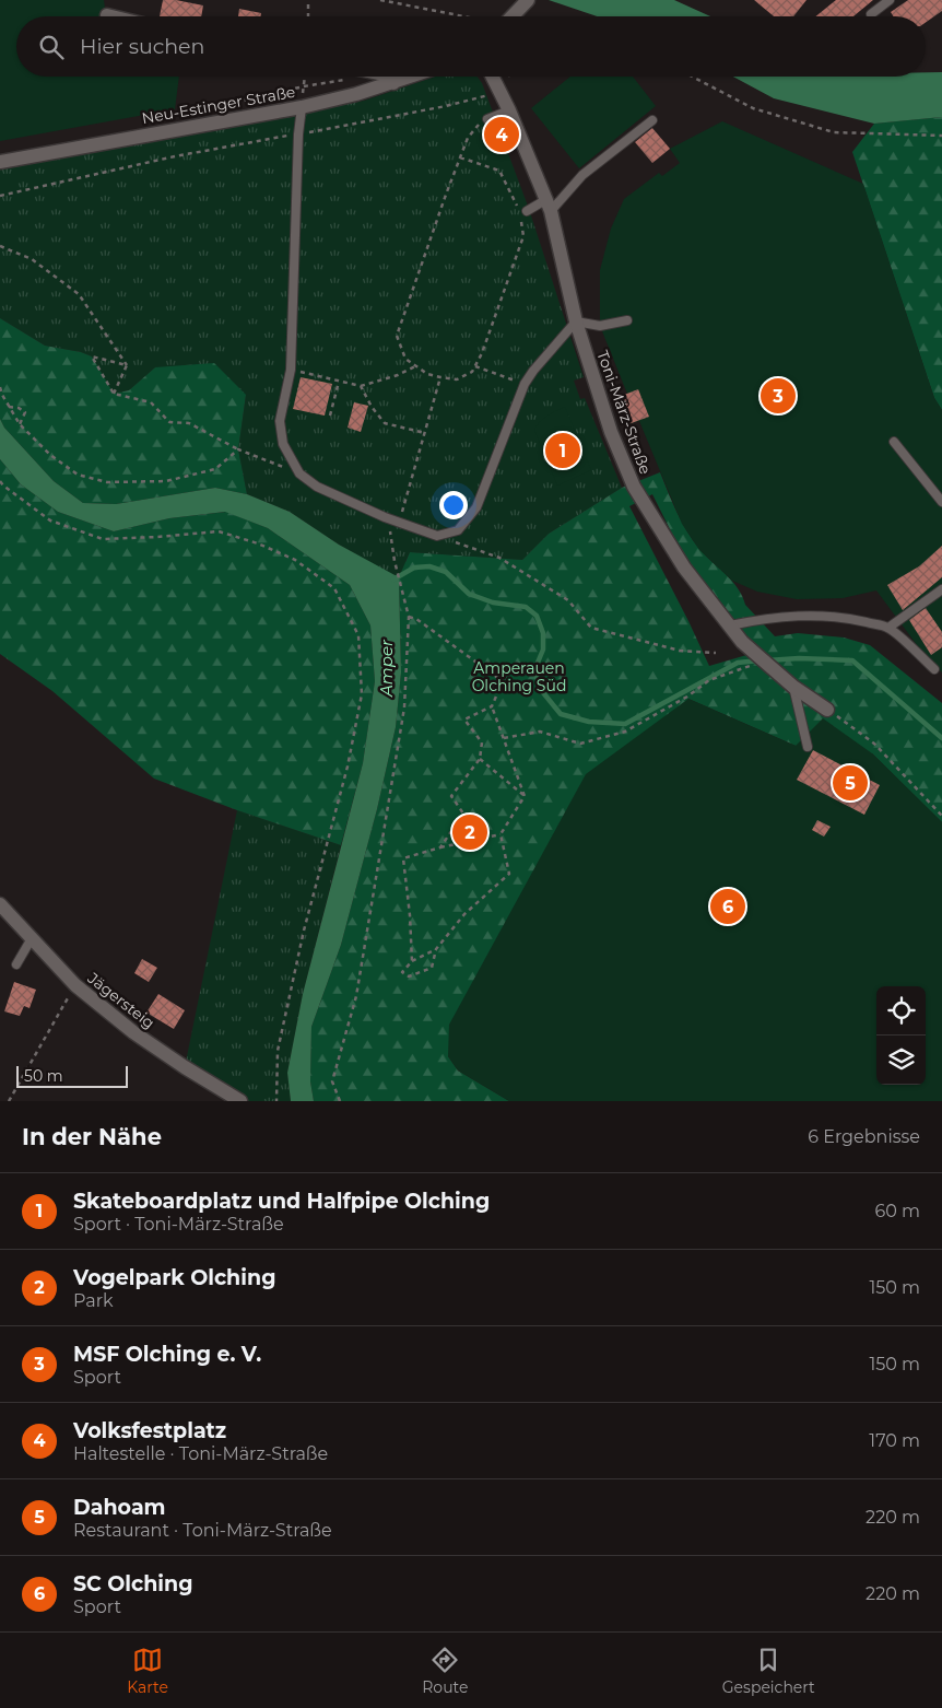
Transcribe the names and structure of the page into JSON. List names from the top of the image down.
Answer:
{
  "streets": {
    "street": ["Neu-Estinger Straße", "Toni-März-Straße", "Jägersteig"]
  },
  "water": ["Amper"],
  "parks": ["Amperauen Olching Süd"],
  "scale_bar": "50 m",
  "page": {
    "search": "Hier suchen",
    "pins": [
      "4",
      "3",
      "1",
      "5",
      "2",
      "6"
    ],
    "scale": "50 m",
    "heading": ["In der Nähe", "6 Ergebnisse"],
    "list": [
      {
        "mark": "1",
        "name": "Skateboardplatz und Halfpipe Olching",
        "note": "Sport · Toni-März-Straße",
        "value": "60 m"
      },
      {
        "mark": "2",
        "name": "Vogelpark Olching",
        "note": "Park",
        "value": "150 m"
      },
      {
        "mark": "3",
        "name": "MSF Olching e. V.",
        "note": "Sport",
        "value": "150 m"
      },
      {
        "mark": "4",
        "name": "Volksfestplatz",
        "note": "Haltestelle · Toni-März-Straße",
        "value": "170 m"
      },
      {
        "mark": "5",
        "name": "Dahoam",
        "note": "Restaurant · Toni-März-Straße",
        "value": "220 m"
      },
      {
        "mark": "6",
        "name": "SC Olching",
        "note": "Sport",
        "value": "220 m"
      }
    ],
    "nav": ["Karte", "Route", "Gespeichert"]
  }
}
